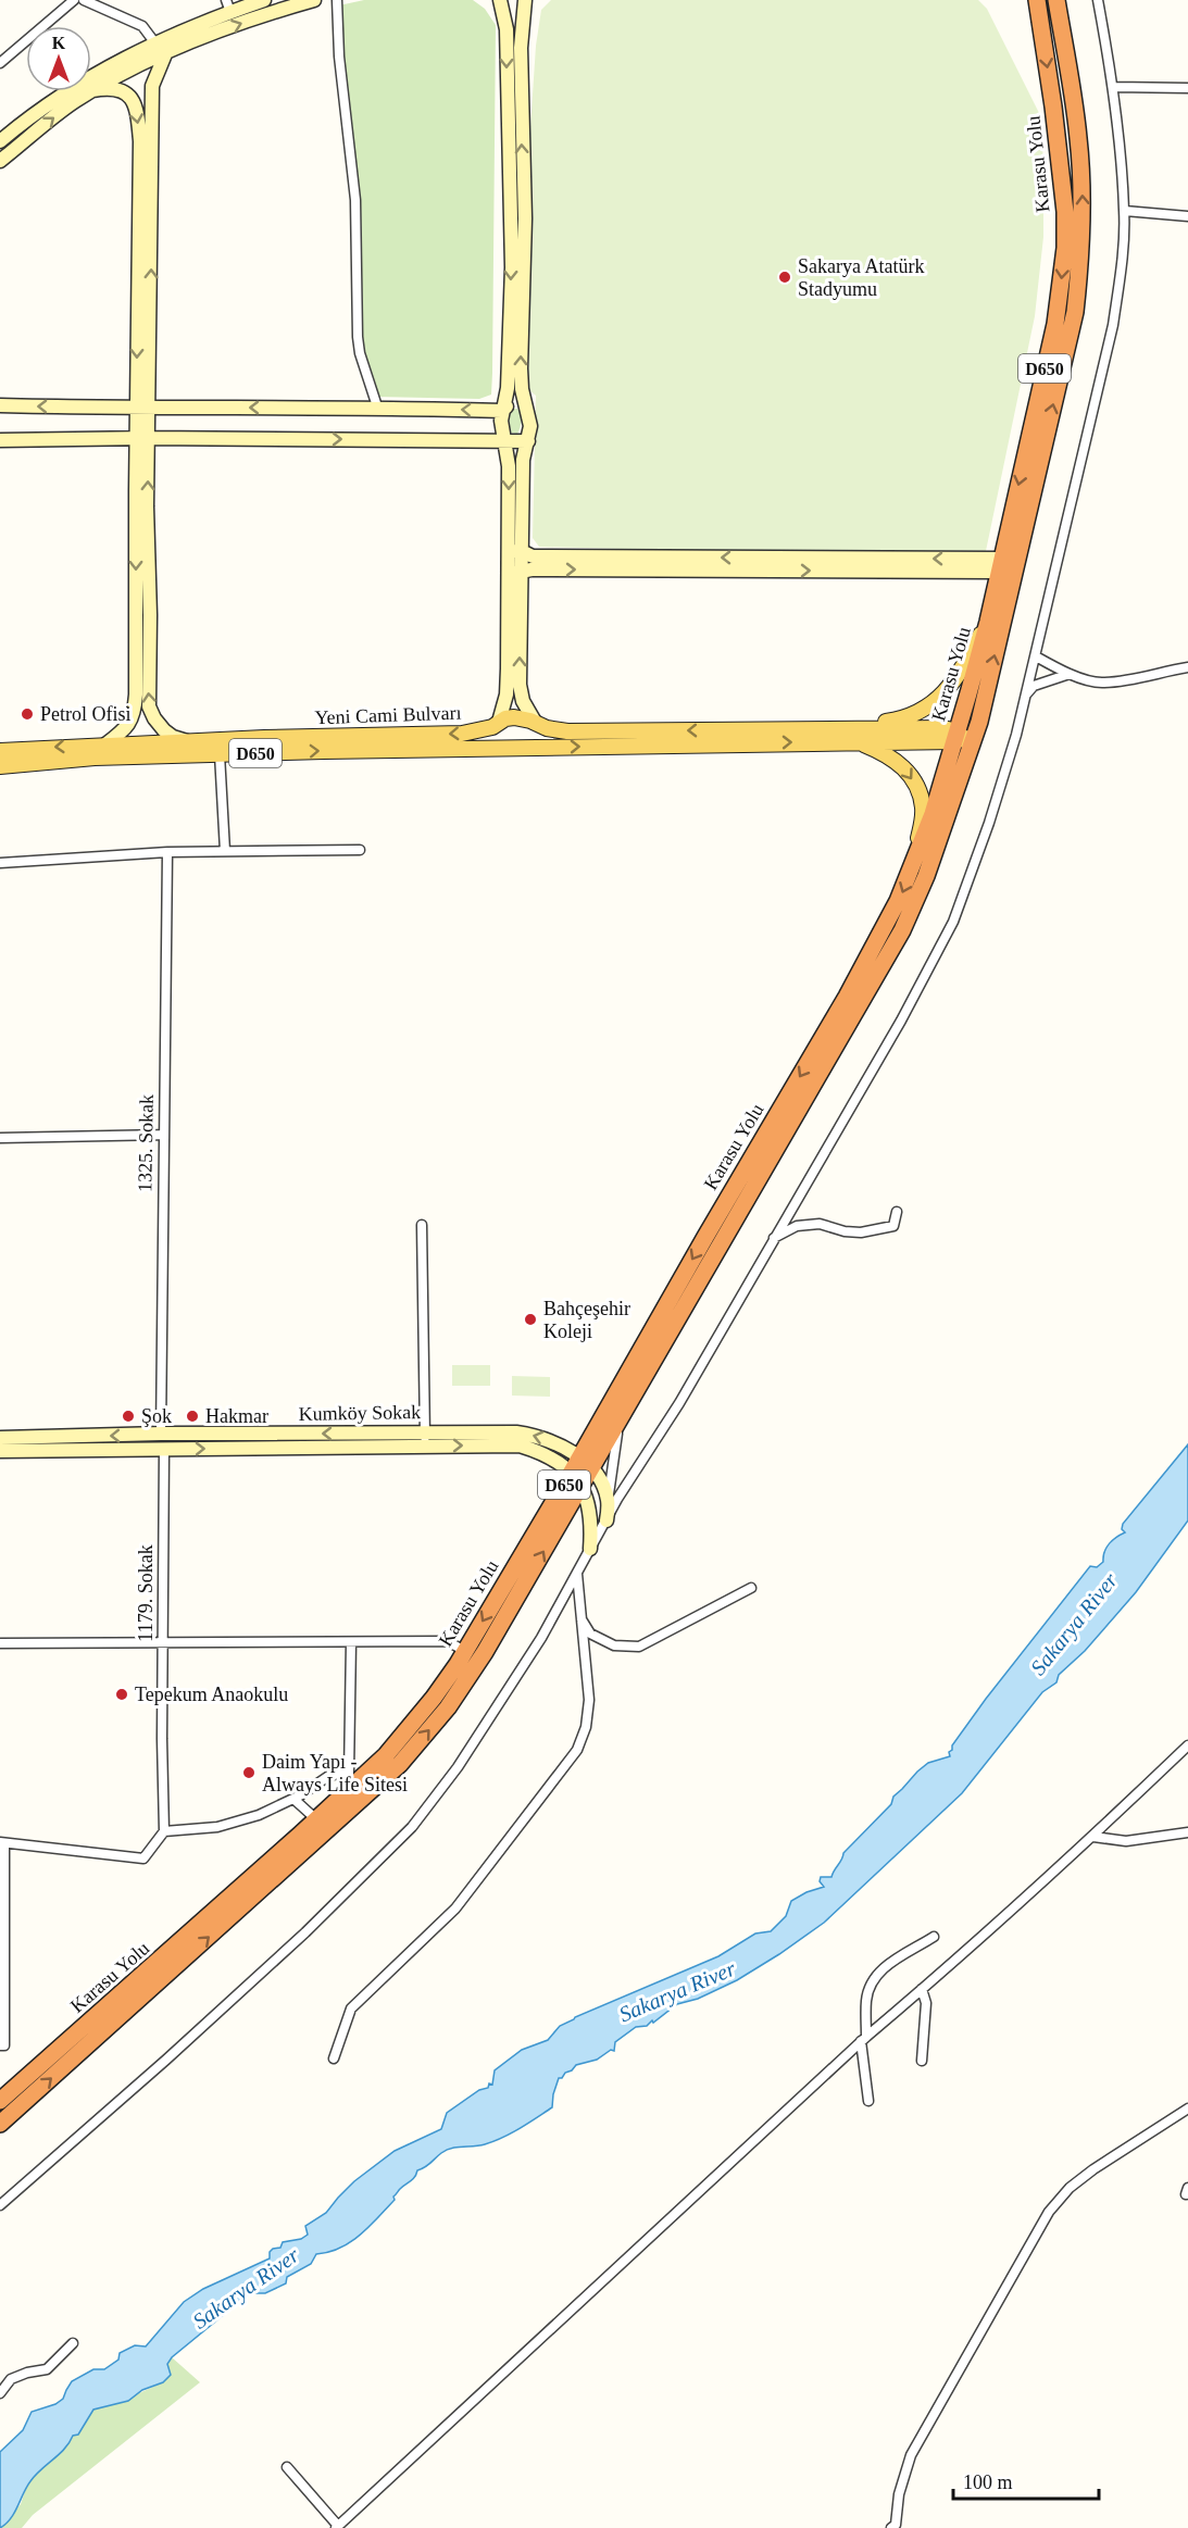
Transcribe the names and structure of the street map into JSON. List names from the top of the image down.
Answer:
{
  "streets": {
    "highway": ["Karasu Yolu", "D650"],
    "main road": ["Yeni Cami Bulvarı"],
    "street": ["1325. Sokak", "Kumköy Sokak", "1179. Sokak"]
  },
  "crossings": [
    ["Karasu Yolu", "Yeni Cami Bulvarı"],
    ["Karasu Yolu", "Kumköy Sokak"],
    ["1325. Sokak", "Kumköy Sokak"],
    ["Kumköy Sokak", "1179. Sokak"]
  ],
  "water": ["Sakarya River"],
  "places": [
    "Sakarya Atatürk Stadyumu",
    "Petrol Ofisi",
    "Bahçeşehir Koleji",
    "Şok",
    "Hakmar",
    "Tepekum Anaokulu",
    "Daim Yapı - Always Life Sitesi"
  ],
  "scale_bar": "100 m",
  "north": "top"
}
